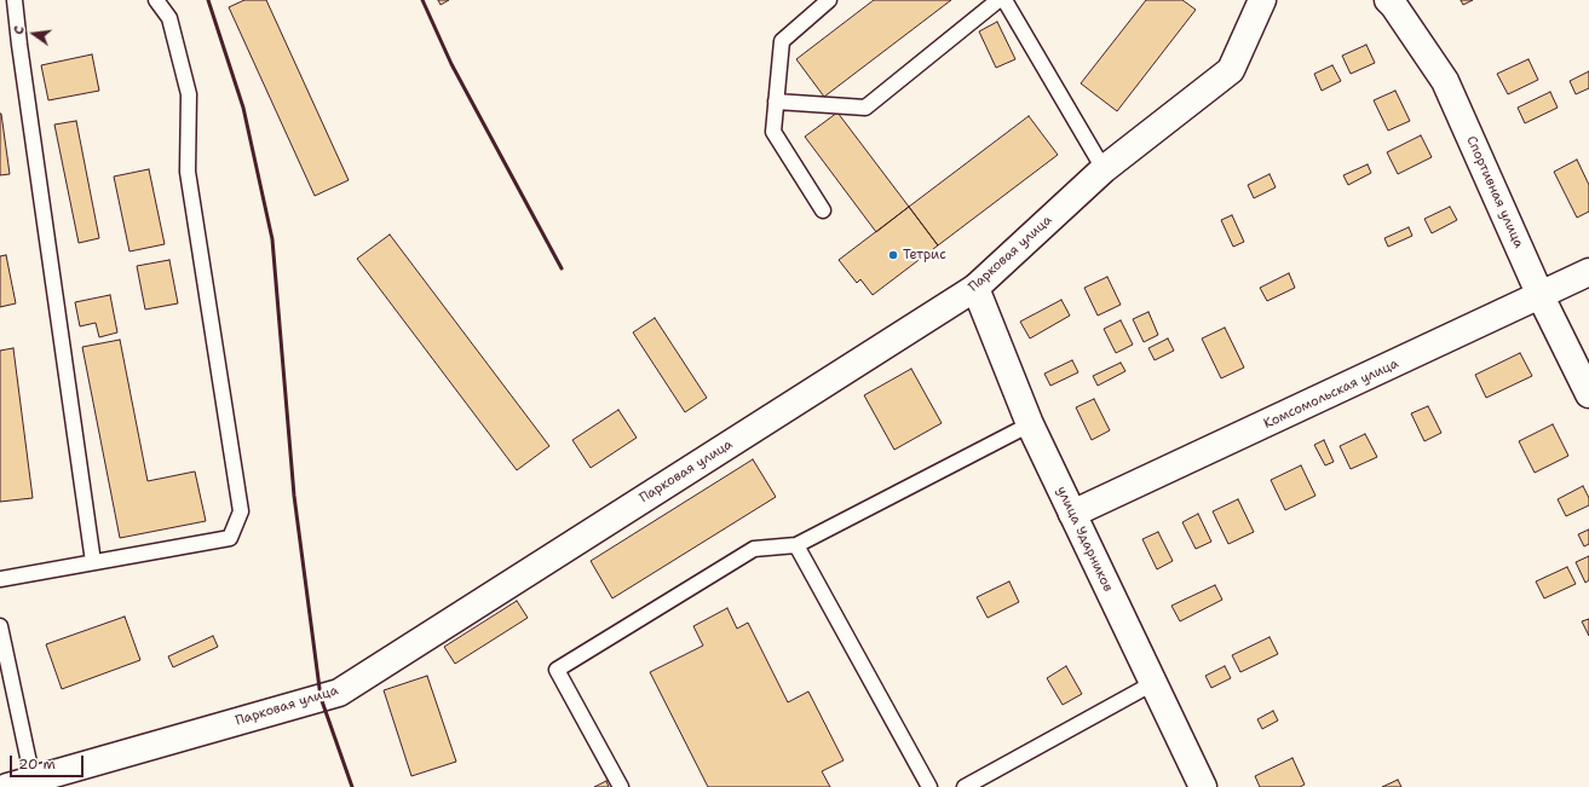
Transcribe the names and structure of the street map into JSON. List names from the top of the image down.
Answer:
{
  "streets": {
    "street": [
      "Спортивная улица",
      "Парковая улица",
      "Комсомольская улица",
      "улица Ударников"
    ]
  },
  "crossings": [
    ["Спортивная улица", "Комсомольская улица"],
    ["Парковая улица", "улица Ударников"],
    ["Комсомольская улица", "улица Ударников"]
  ],
  "places": ["Тетрис"],
  "scale_bar": "20 m",
  "north": "left"
}
